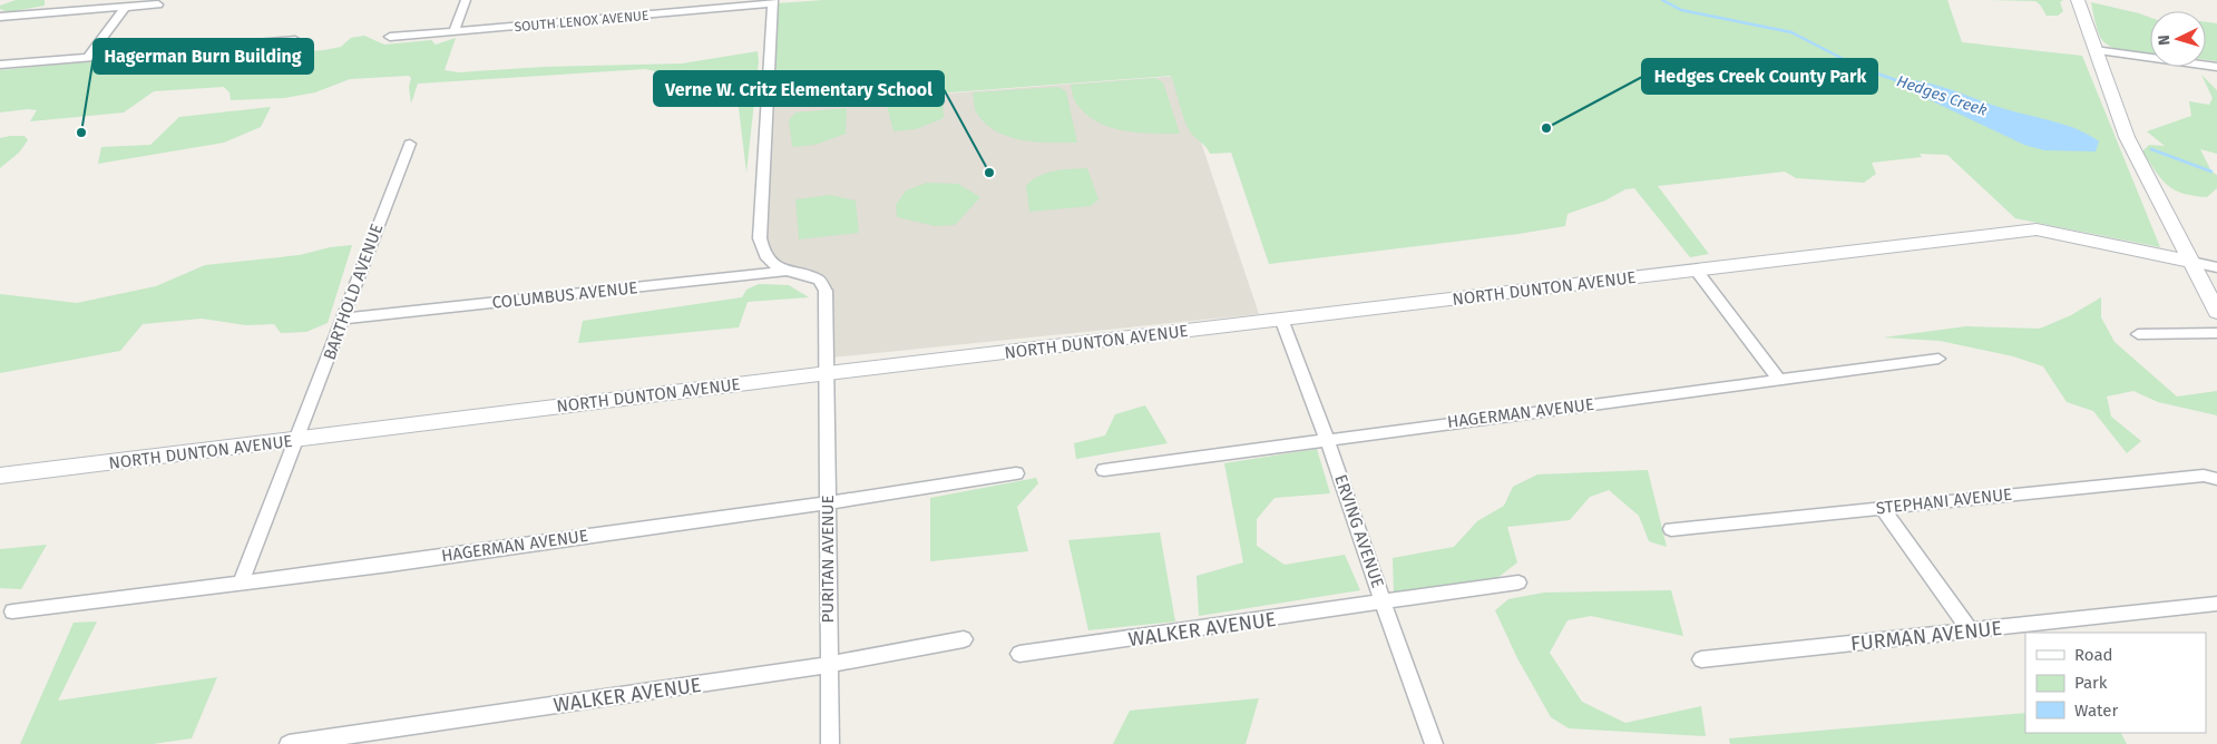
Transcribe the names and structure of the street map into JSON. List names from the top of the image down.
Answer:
{
  "streets": {
    "street": [
      "SOUTH LENOX AVENUE",
      "NORTH DUNTON AVENUE",
      "BARTHOLD AVENUE",
      "COLUMBUS AVENUE",
      "HAGERMAN AVENUE",
      "STEPHANI AVENUE",
      "ERVING AVENUE",
      "PURITAN AVENUE",
      "WALKER AVENUE",
      "FURMAN AVENUE"
    ]
  },
  "crossings": [
    ["NORTH DUNTON AVENUE", "BARTHOLD AVENUE"],
    ["NORTH DUNTON AVENUE", "ERVING AVENUE"],
    ["NORTH DUNTON AVENUE", "PURITAN AVENUE"],
    ["BARTHOLD AVENUE", "COLUMBUS AVENUE"],
    ["BARTHOLD AVENUE", "HAGERMAN AVENUE"],
    ["COLUMBUS AVENUE", "PURITAN AVENUE"],
    ["HAGERMAN AVENUE", "ERVING AVENUE"],
    ["HAGERMAN AVENUE", "PURITAN AVENUE"],
    ["ERVING AVENUE", "WALKER AVENUE"],
    ["PURITAN AVENUE", "WALKER AVENUE"]
  ],
  "water": ["Hedges Creek"],
  "places": ["Hedges Creek County Park", "Hagerman Burn Building", "Verne W. Critz Elementary School"],
  "legend": ["Road", "Park", "Water"],
  "north": "left"
}
